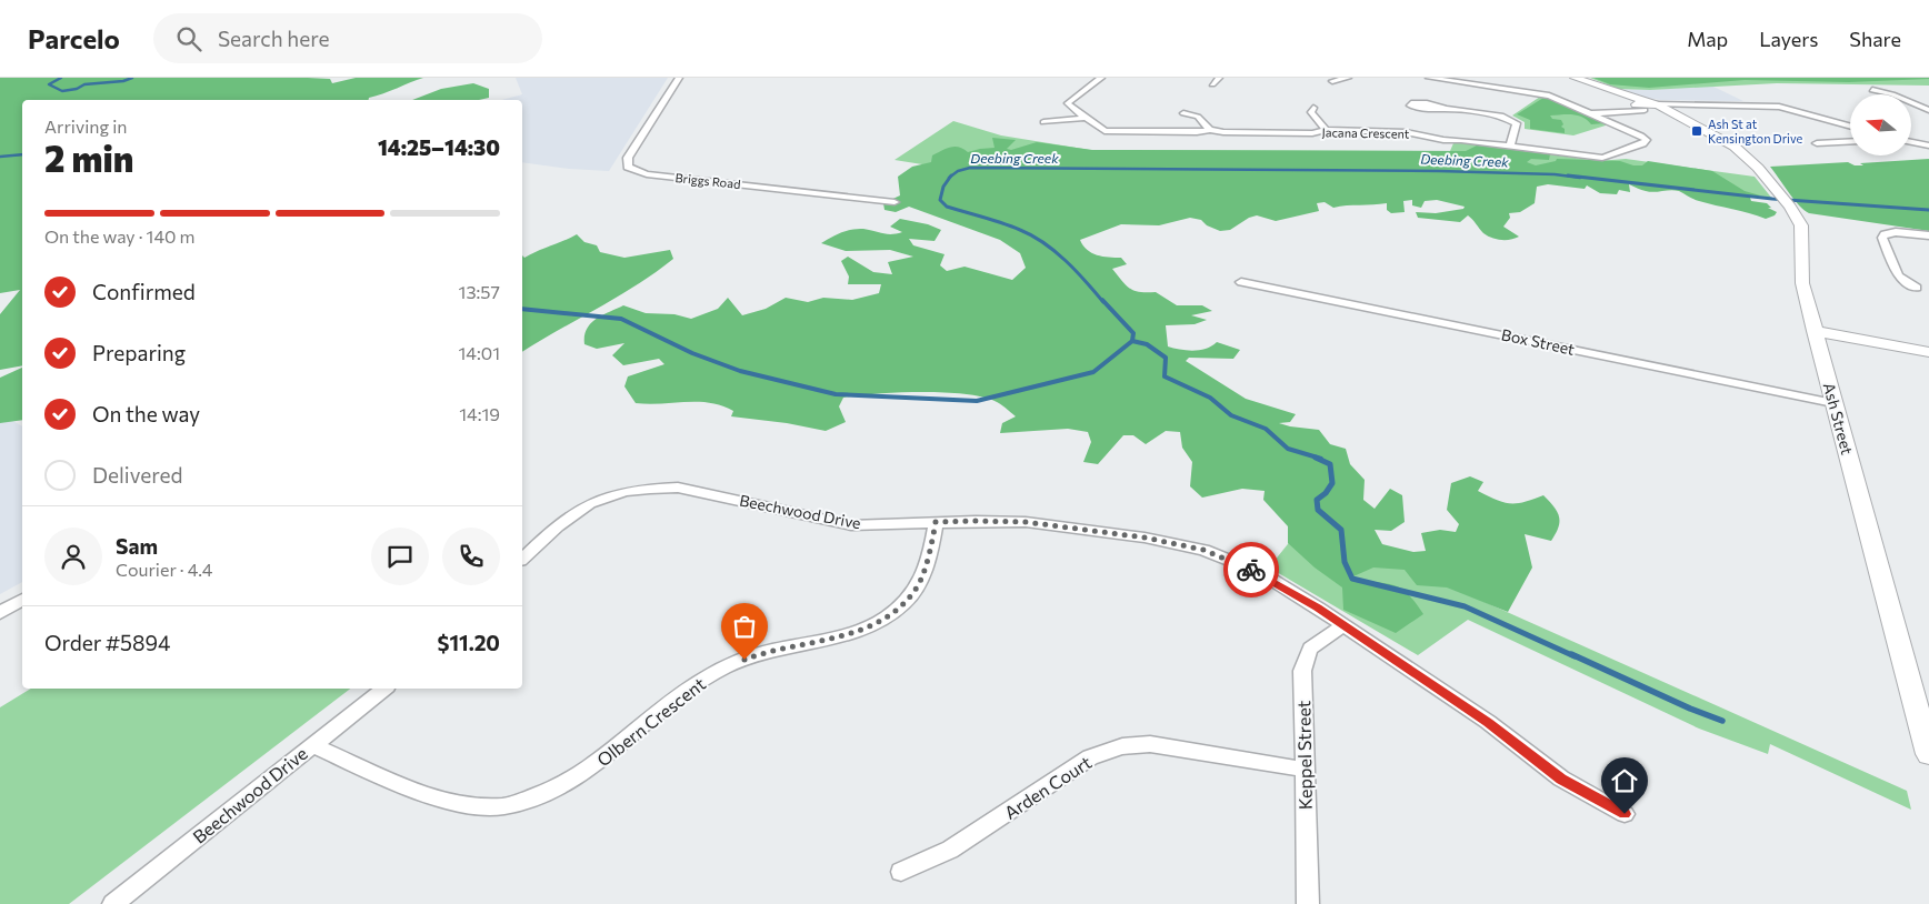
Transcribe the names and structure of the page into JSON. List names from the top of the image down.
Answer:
{
  "streets": {
    "main road": ["Ash Street"],
    "street": [
      "Jacana Crescent",
      "Briggs Road",
      "Box Street",
      "Beechwood Drive",
      "Olbern Crescent",
      "Keppel Street",
      "Arden Court"
    ]
  },
  "crossings": [
    ["Jacana Crescent", "Ash Street"],
    ["Box Street", "Ash Street"],
    ["Beechwood Drive", "Olbern Crescent"],
    ["Beechwood Drive", "Keppel Street"],
    ["Keppel Street", "Arden Court"]
  ],
  "water": ["Deebing Creek"],
  "places": {
    "transit": ["Ash St at Kensington Drive"]
  },
  "north": "left",
  "page": {
    "header": "Parcelo",
    "search": "Search here",
    "nav": ["Map", "Layers", "Share"],
    "heading": ["2 min", "Arriving in", "14:25–14:30"],
    "panel": [
      "Sam",
      "Courier · 4.4",
      "Order #5894",
      "$11.20"
    ],
    "bar": "On the way · 140 m",
    "list": [
      ["Confirmed", "13:57"],
      ["Preparing", "14:01"],
      ["On the way", "14:19"],
      "Delivered"
    ]
  }
}
